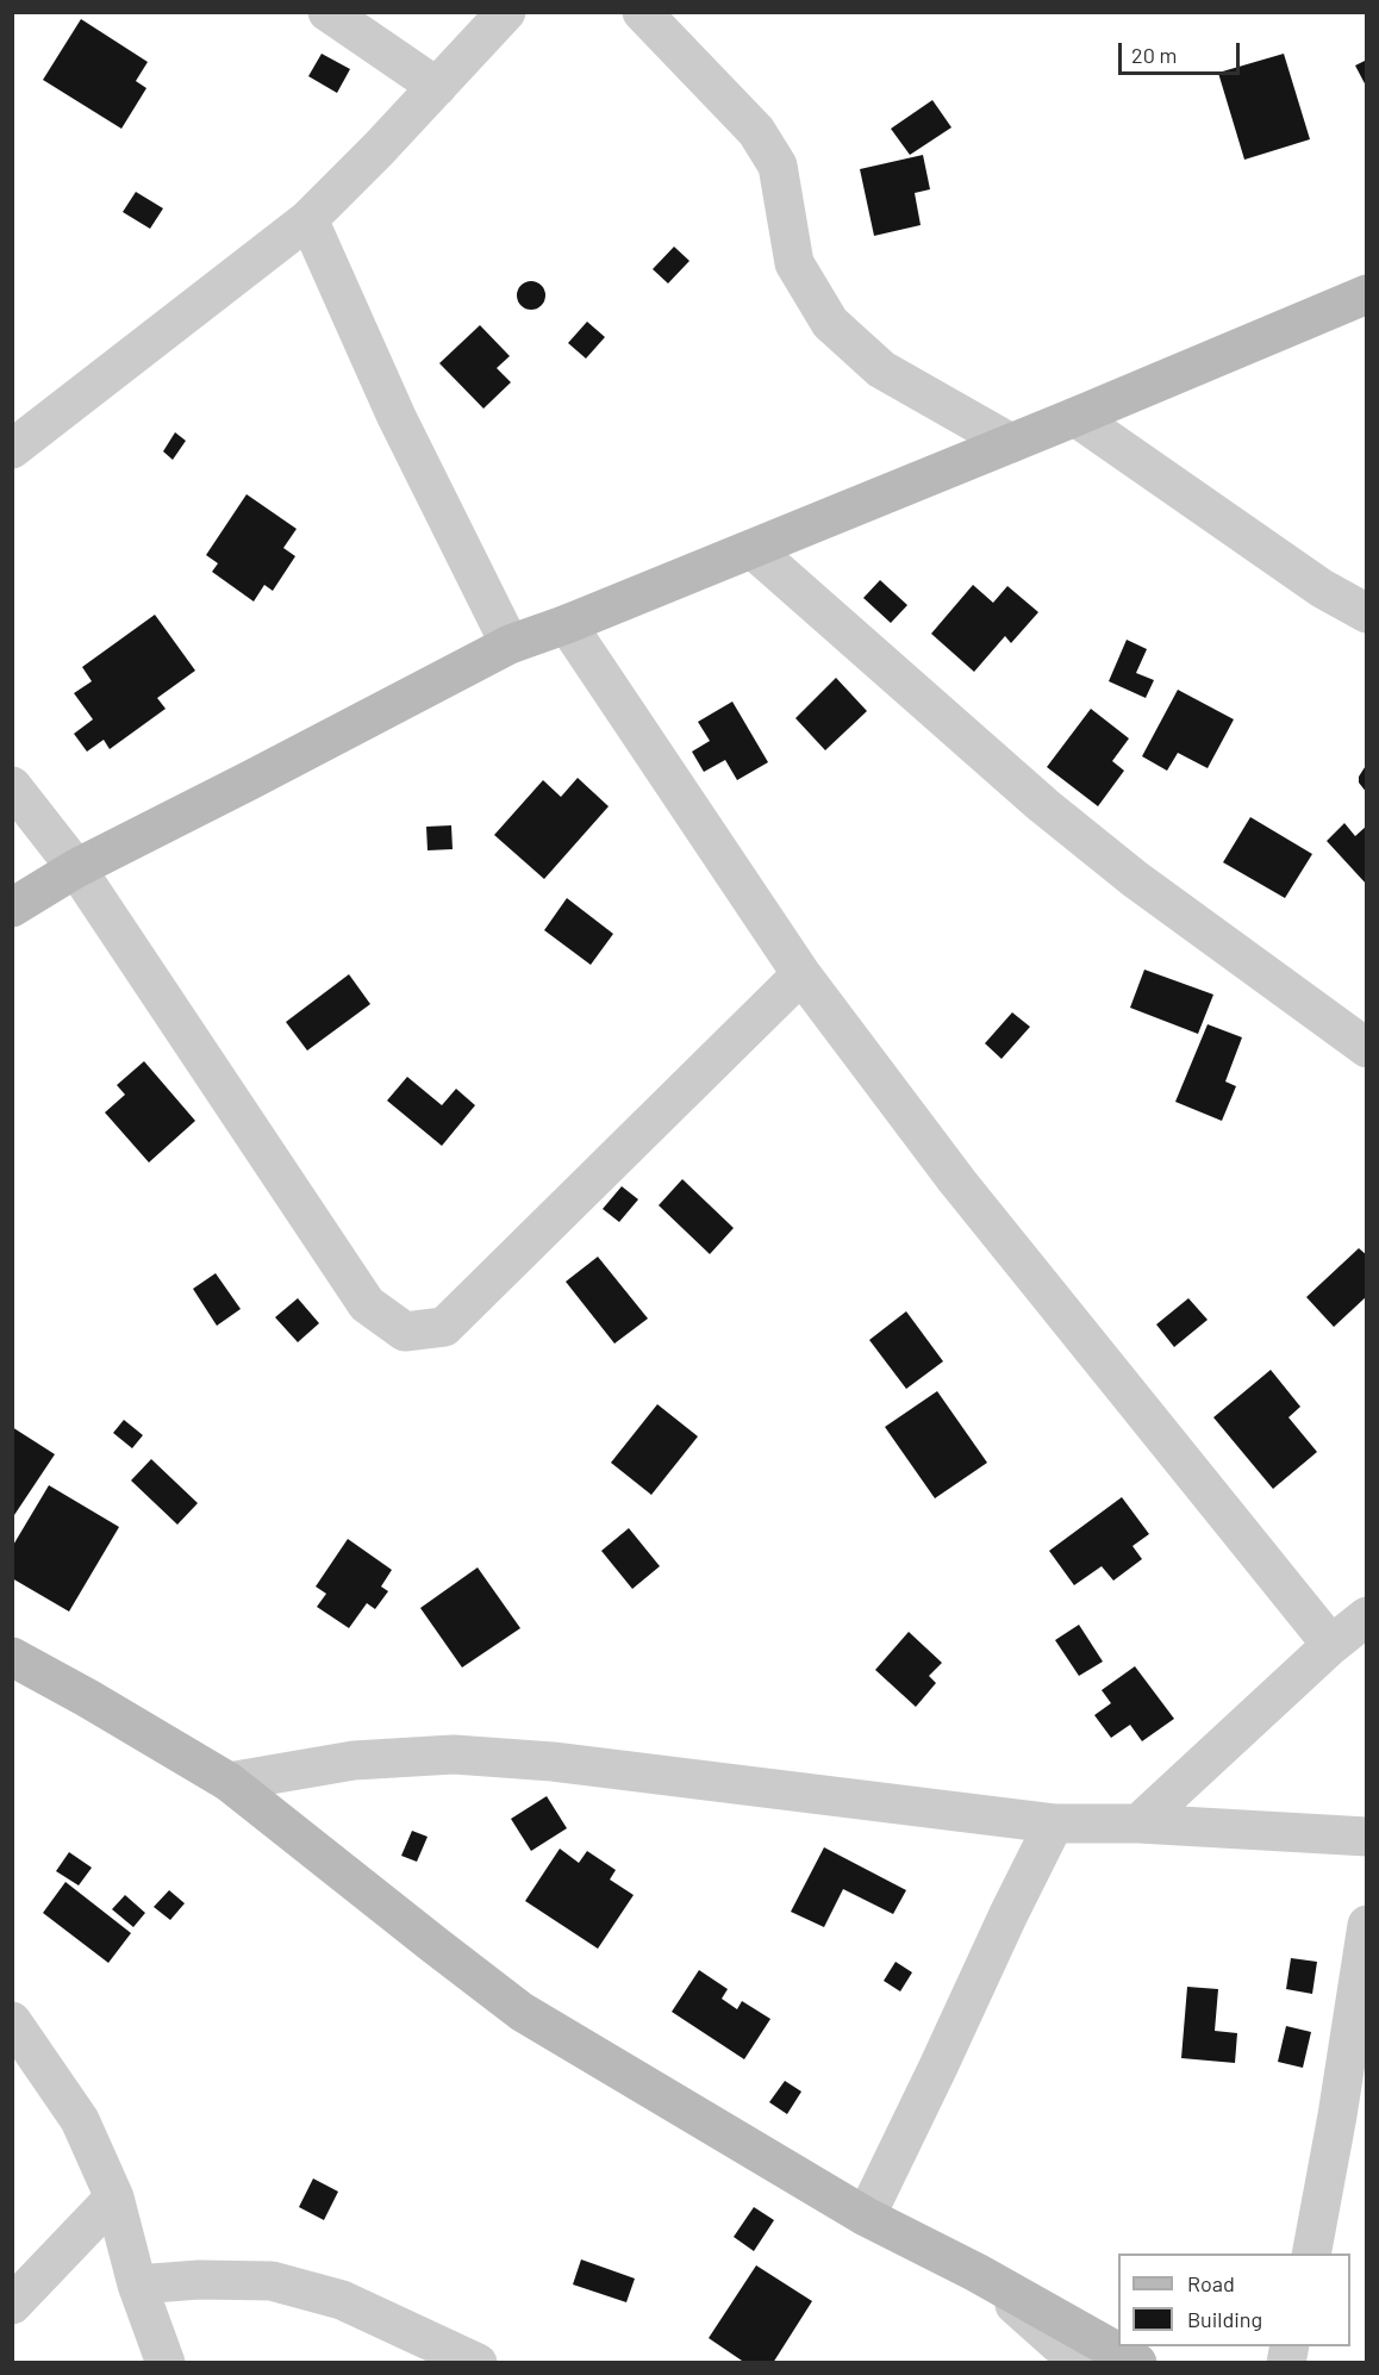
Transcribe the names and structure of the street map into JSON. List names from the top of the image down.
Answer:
{
  "legend": ["Road", "Building"],
  "scale_bar": "20 m"
}
